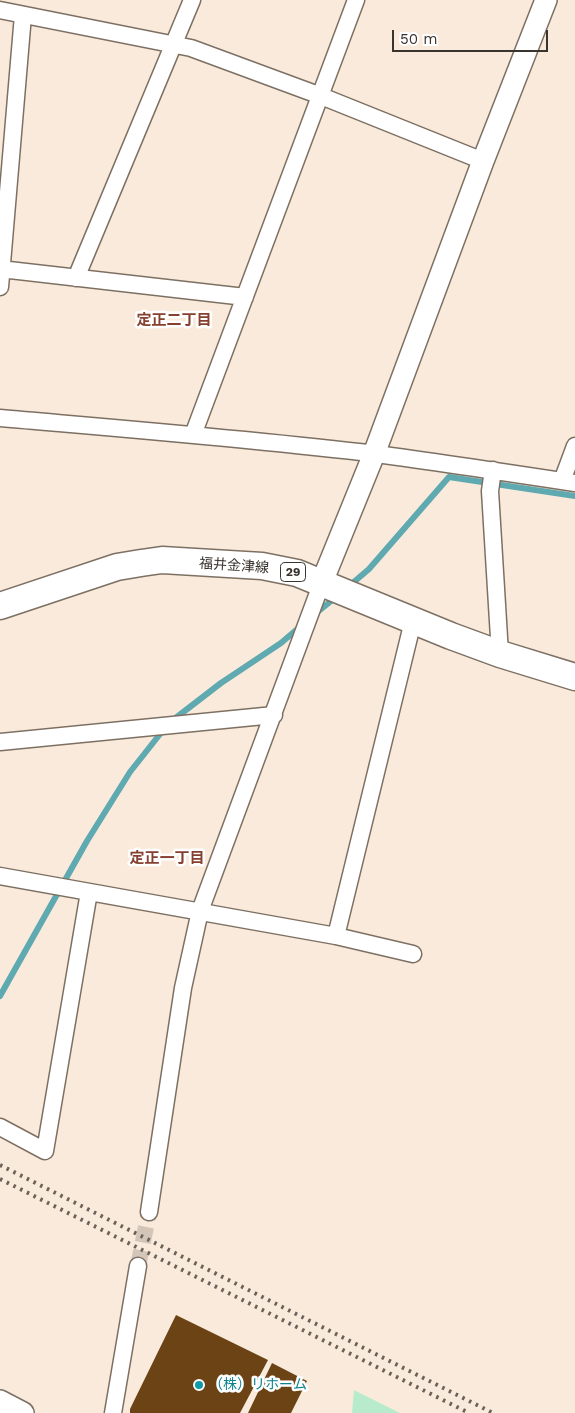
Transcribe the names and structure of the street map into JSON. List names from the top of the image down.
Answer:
{
  "streets": {
    "main road": ["福井金津線", "29"]
  },
  "districts": ["定正二丁目", "定正一丁目"],
  "places": ["（株）リホーム"],
  "scale_bar": "50 m"
}
